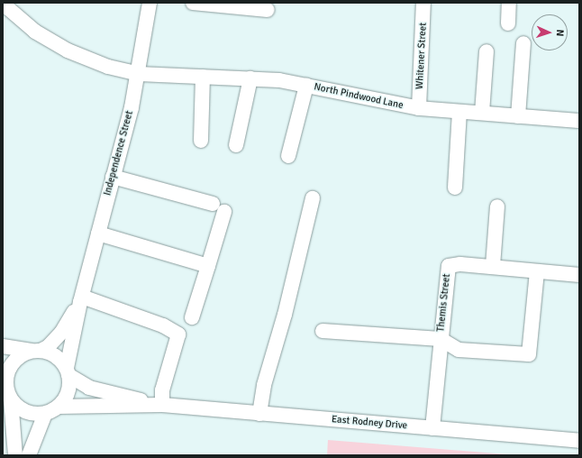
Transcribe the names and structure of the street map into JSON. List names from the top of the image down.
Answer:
{
  "streets": {
    "street": [
      "Whitener Street",
      "North Pindwood Lane",
      "Independence Street",
      "Themis Street",
      "East Rodney Drive"
    ]
  },
  "crossings": [
    ["Whitener Street", "North Pindwood Lane"],
    ["North Pindwood Lane", "Independence Street"],
    ["Independence Street", "East Rodney Drive"],
    ["Themis Street", "East Rodney Drive"]
  ],
  "north": "right"
}
